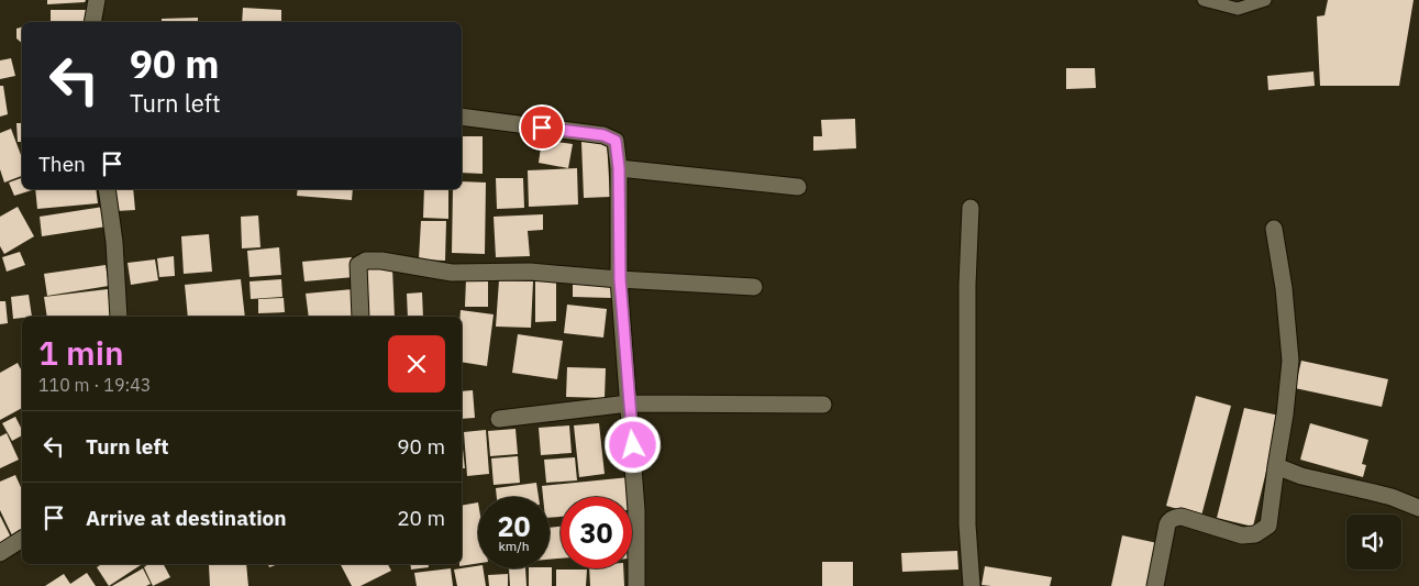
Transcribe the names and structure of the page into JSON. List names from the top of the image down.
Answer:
{
  "page": {
    "turn": ["90 m", "Turn left"],
    "then": "Then",
    "heading": ["1 min", "110 m · 19:43"],
    "list": [
      {
        "name": "Turn left",
        "value": "90 m"
      },
      {
        "name": "Arrive at destination",
        "value": "20 m"
      }
    ],
    "speed": "20 km/h",
    "limit": "30"
  }
}
